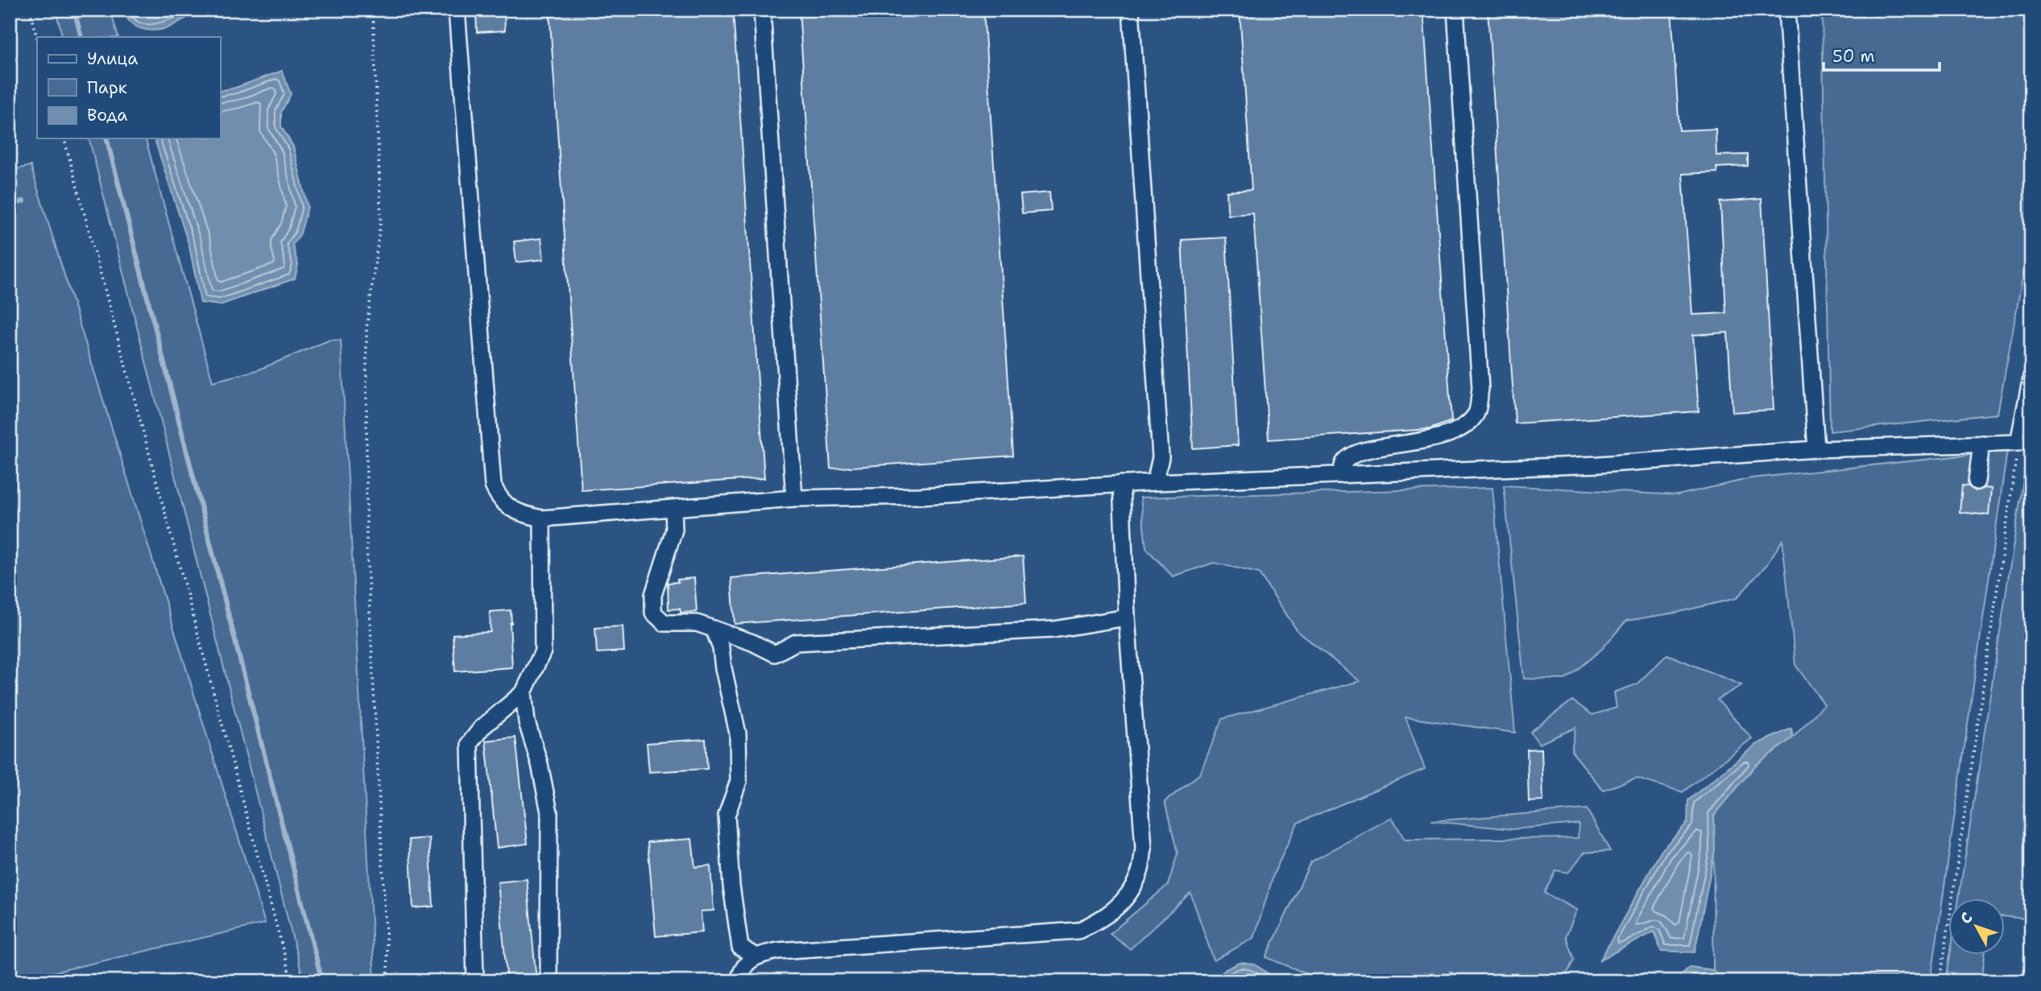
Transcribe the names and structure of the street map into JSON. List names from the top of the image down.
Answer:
{
  "legend": ["Улица", "Парк", "Вода"],
  "scale_bar": "50 m",
  "north": "top left"
}
